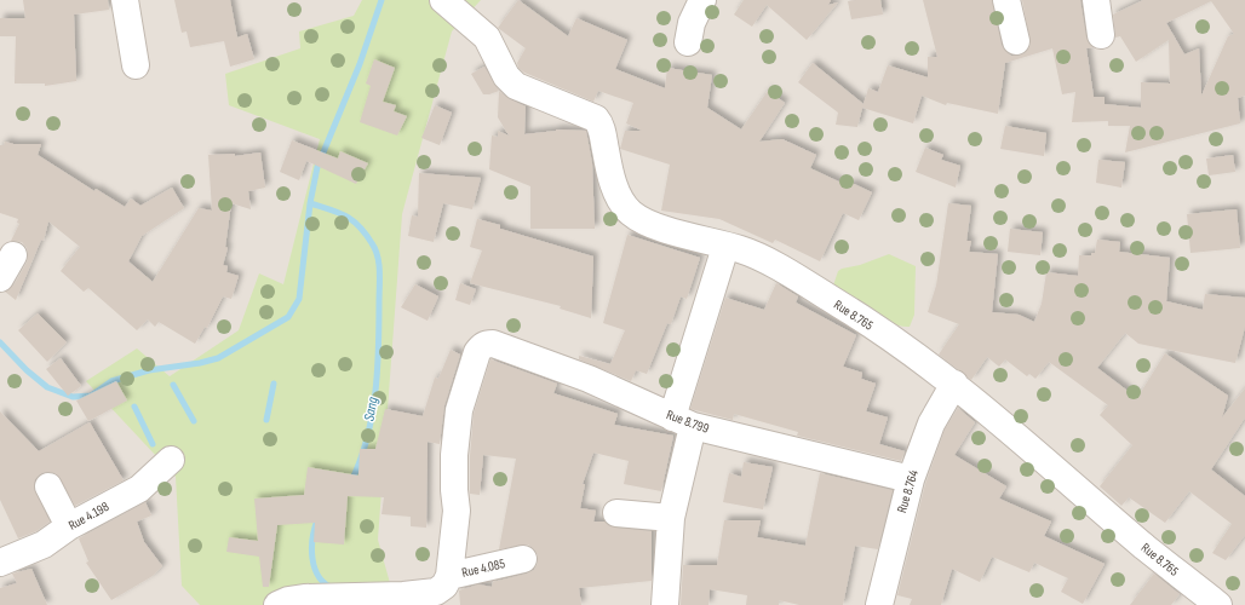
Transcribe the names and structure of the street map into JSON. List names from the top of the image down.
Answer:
{
  "streets": {
    "street": [
      "Rue 8.765",
      "Rue 8.799",
      "Rue 8.764",
      "Rue 4.198",
      "Rue 4.085"
    ]
  },
  "crossings": [
    ["Rue 8.765", "Rue 8.764"],
    ["Rue 8.799", "Rue 8.764"],
    ["Rue 8.799", "Rue 4.085"]
  ],
  "water": ["Sang"]
}
